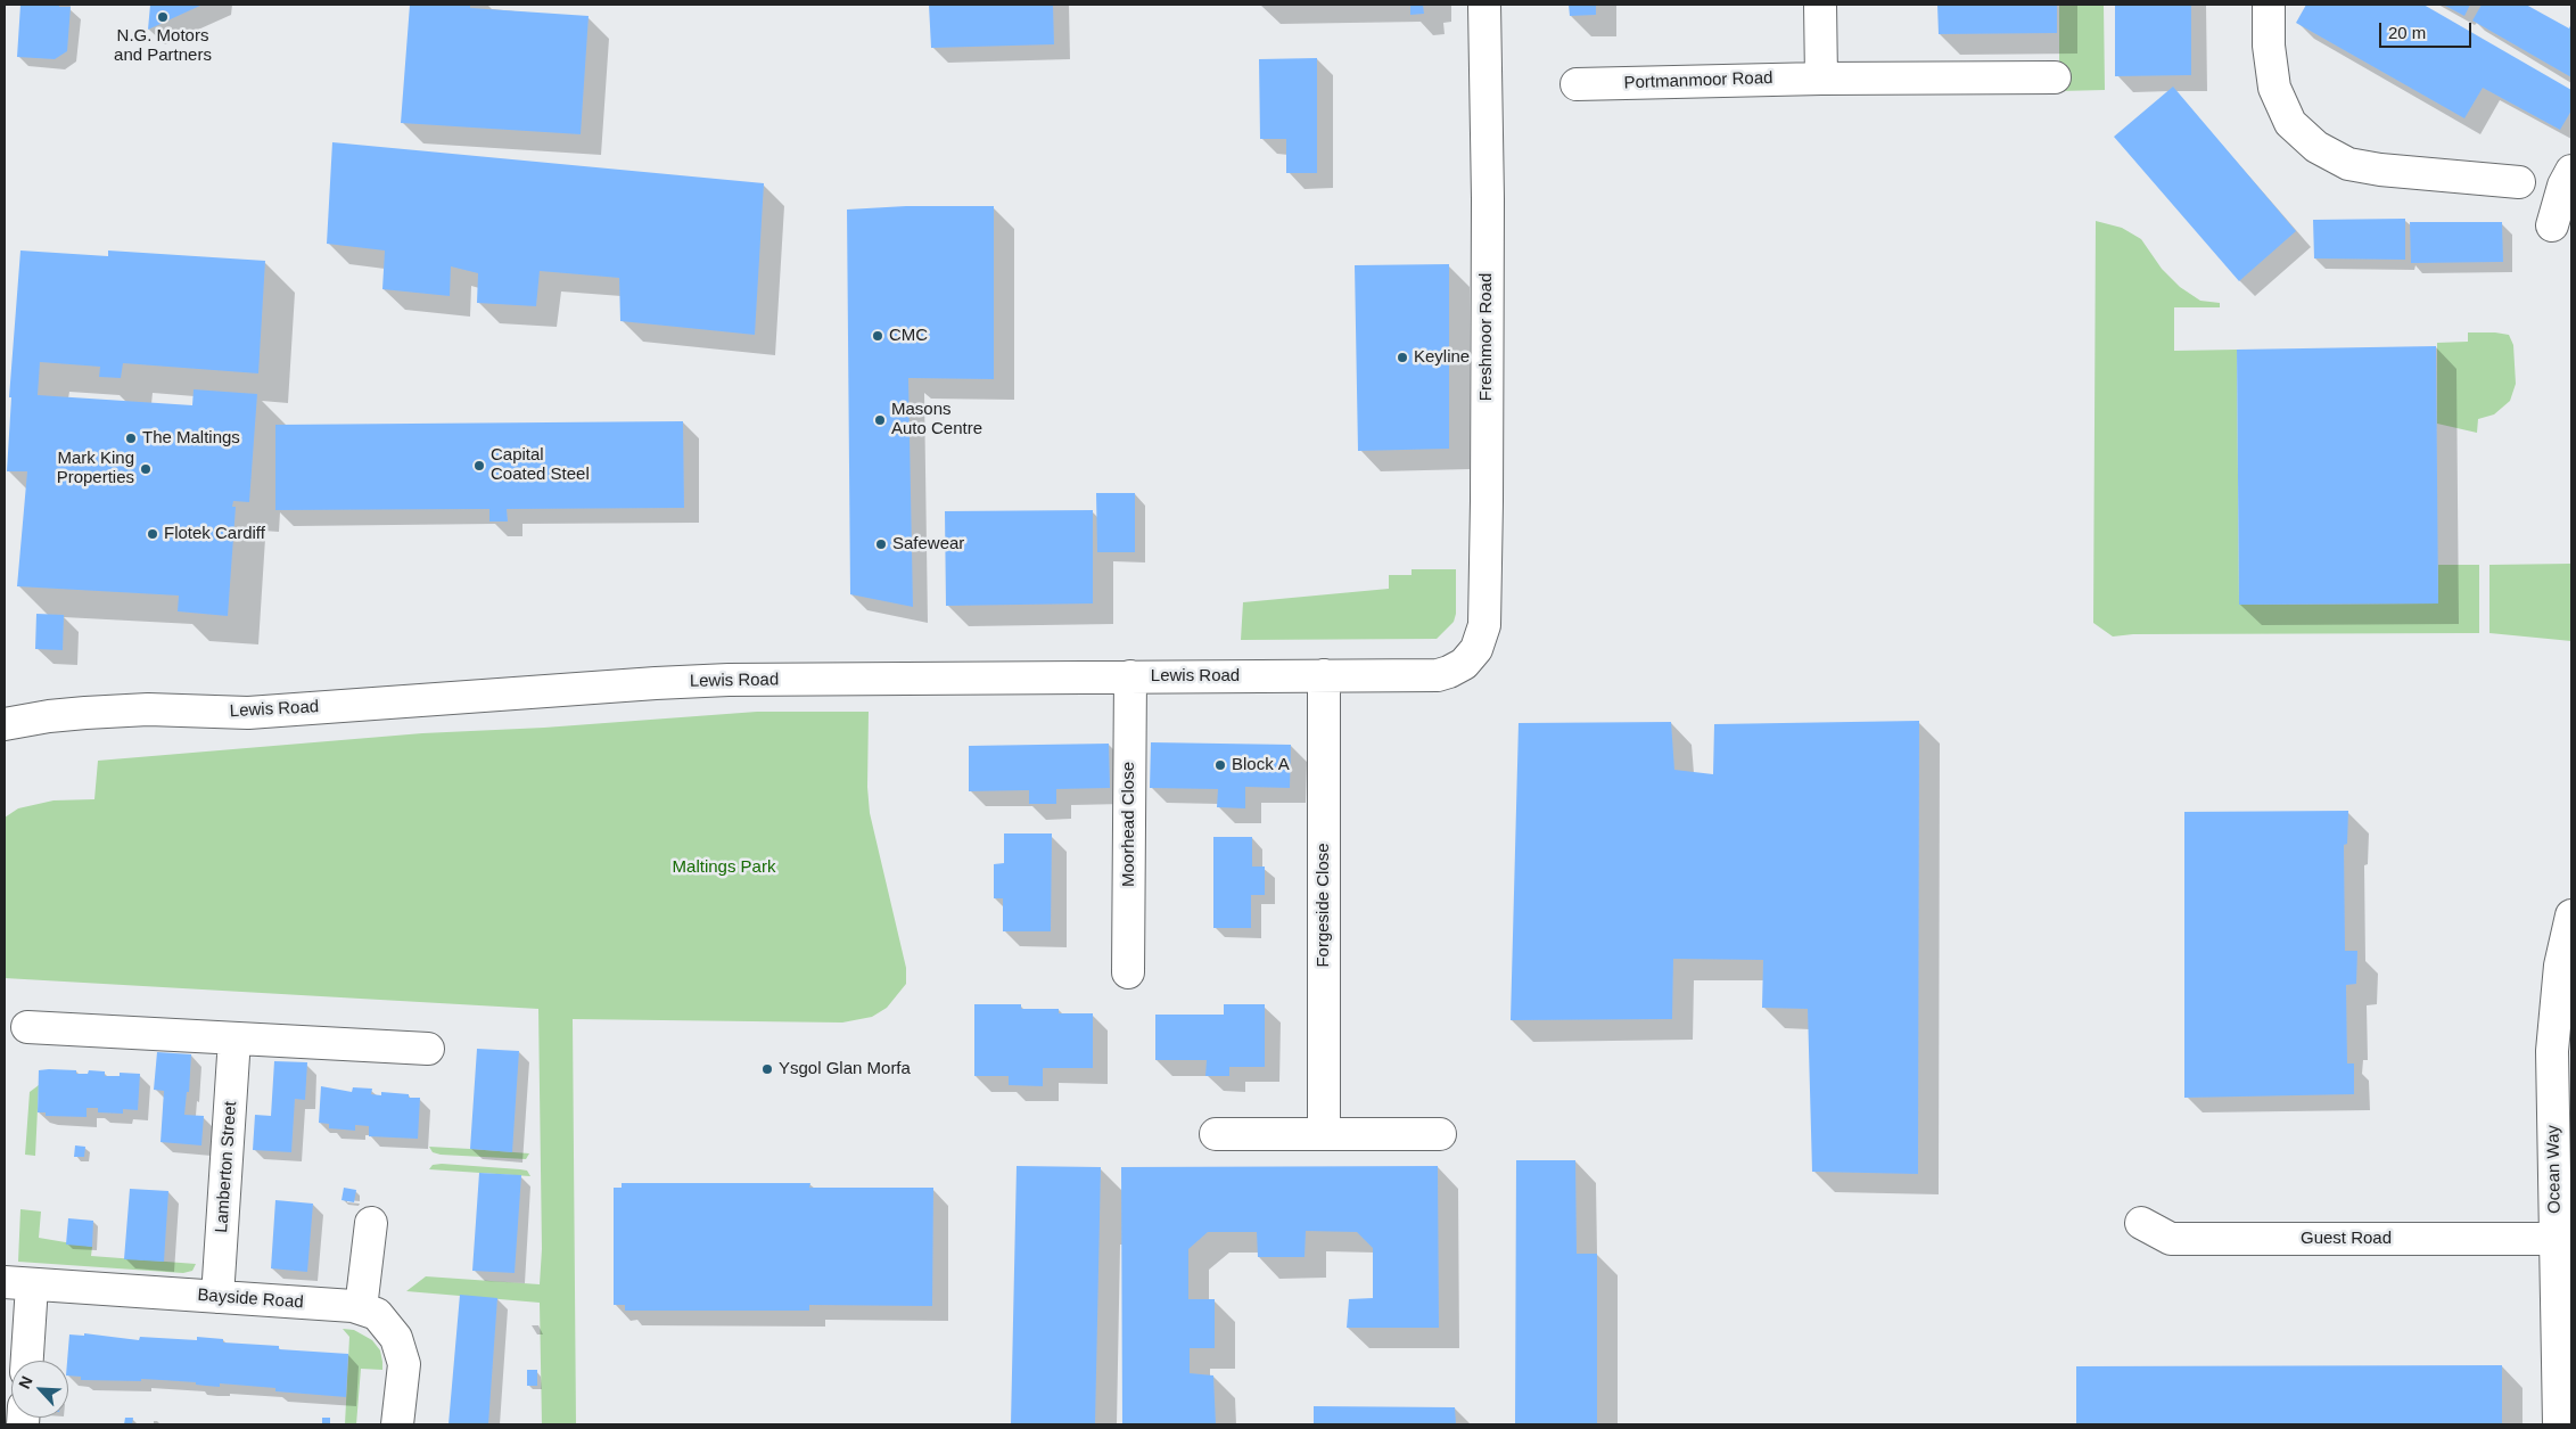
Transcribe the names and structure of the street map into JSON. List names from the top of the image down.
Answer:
{
  "streets": {
    "street": [
      "Portmanmoor Road",
      "Freshmoor Road",
      "Lewis Road",
      "Moorhead Close",
      "Forgeside Close",
      "Lamberton Street",
      "Ocean Way",
      "Guest Road",
      "Bayside Road"
    ]
  },
  "crossings": [
    ["Freshmoor Road", "Lewis Road"],
    ["Lewis Road", "Moorhead Close"],
    ["Lewis Road", "Forgeside Close"],
    ["Lamberton Street", "Bayside Road"],
    ["Ocean Way", "Guest Road"]
  ],
  "parks": ["Maltings Park"],
  "places": [
    "N.G. Motors and Partners",
    "CMC",
    "Keyline",
    "Masons Auto Centre",
    "The Maltings",
    "Capital Coated Steel",
    "Mark King Properties",
    "Flotek Cardiff",
    "Safewear",
    "Block A",
    "Ysgol Glan Morfa"
  ],
  "scale_bar": "20 m",
  "north": "top left"
}
